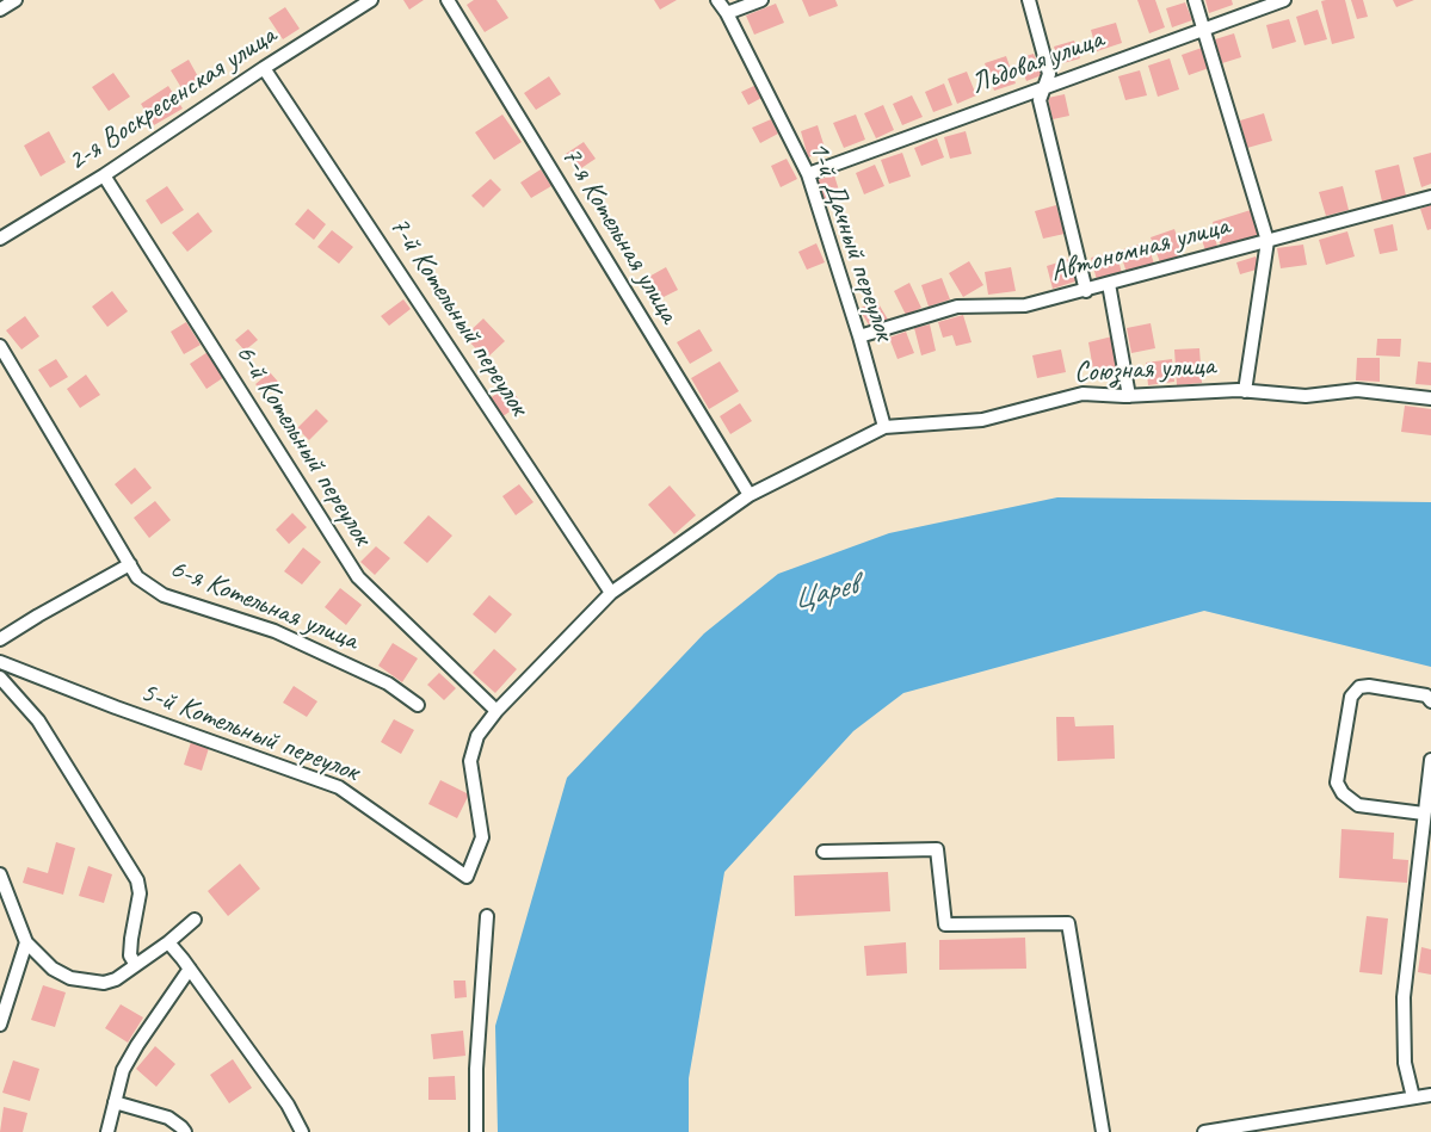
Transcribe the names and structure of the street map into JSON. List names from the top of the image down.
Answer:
{
  "streets": {
    "street": [
      "Льдовая улица",
      "2-я Воскресенская улица",
      "7-я Котельная улица",
      "1-й Дачный переулок",
      "Автономная улица",
      "7-й Котельный переулок",
      "Союзная улица",
      "6-й Котельный переулок",
      "6-я Котельная улица",
      "5-й Котельный переулок"
    ]
  },
  "crossings": [
    ["Льдовая улица", "1-й Дачный переулок"],
    ["2-я Воскресенская улица", "7-й Котельный переулок"],
    ["2-я Воскресенская улица", "6-й Котельный переулок"],
    ["7-я Котельная улица", "Союзная улица"],
    ["1-й Дачный переулок", "Автономная улица"],
    ["1-й Дачный переулок", "Союзная улица"],
    ["7-й Котельный переулок", "Союзная улица"],
    ["Союзная улица", "6-й Котельный переулок"],
    ["Союзная улица", "5-й Котельный переулок"]
  ],
  "water": ["Царев"]
}
